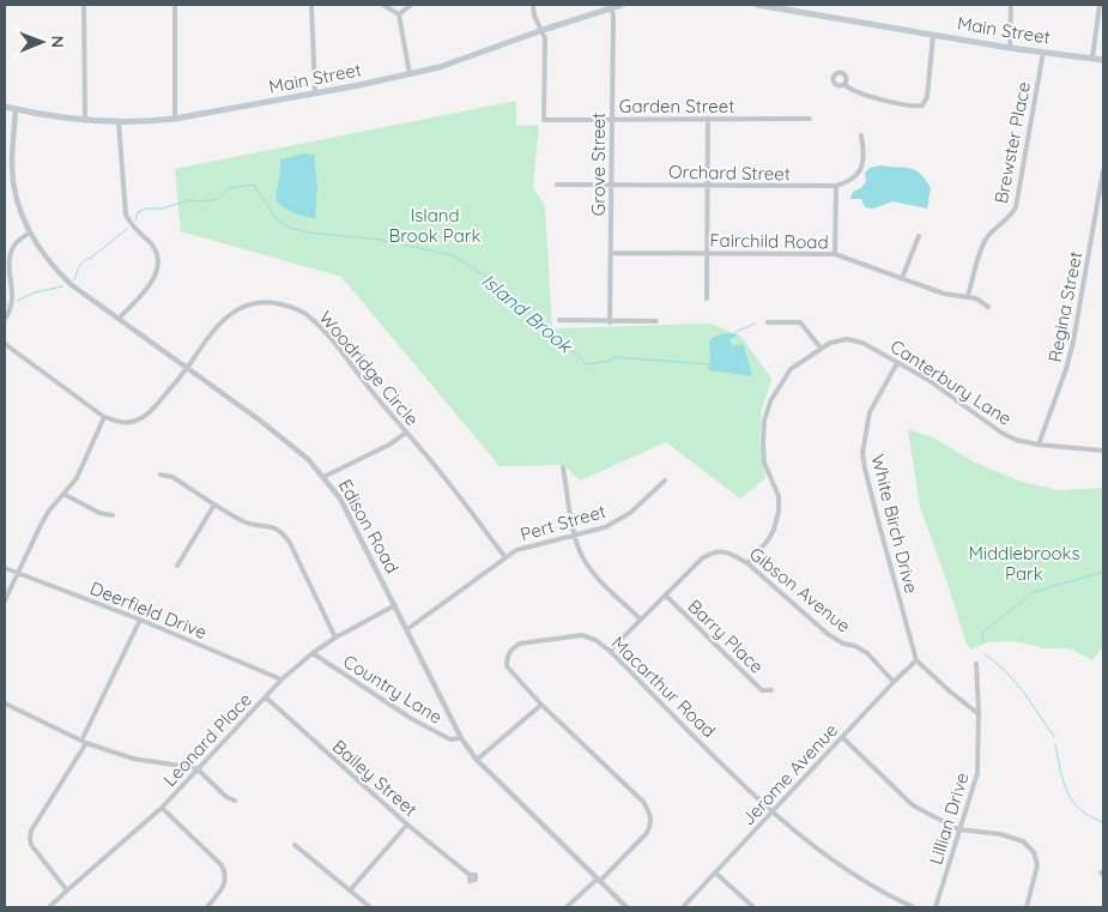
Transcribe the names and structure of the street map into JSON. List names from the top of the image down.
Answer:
{
  "streets": {
    "main road": ["Main Street"],
    "street": [
      "Garden Street",
      "Brewster Place",
      "Grove Street",
      "Orchard Street",
      "Fairchild Road",
      "Regina Street",
      "Woodridge Circle",
      "Canterbury Lane",
      "Pert Street",
      "White Birch Drive",
      "Edison Road",
      "Gibson Avenue",
      "Deerfield Drive",
      "Barry Place",
      "Macarthur Road",
      "Country Lane",
      "Leonard Place",
      "Jerome Avenue",
      "Bailey Street",
      "Lillian Drive"
    ]
  },
  "crossings": [
    ["Main Street", "Garden Street"],
    ["Main Street", "Brewster Place"],
    ["Main Street", "Grove Street"],
    ["Main Street", "Edison Road"],
    ["Garden Street", "Grove Street"],
    ["Brewster Place", "Fairchild Road"],
    ["Grove Street", "Orchard Street"],
    ["Grove Street", "Fairchild Road"],
    ["Regina Street", "Canterbury Lane"],
    ["Woodridge Circle", "Pert Street"],
    ["Woodridge Circle", "Edison Road"],
    ["Canterbury Lane", "White Birch Drive"],
    ["Canterbury Lane", "Gibson Avenue"],
    ["Pert Street", "Edison Road"],
    ["White Birch Drive", "Jerome Avenue"],
    ["Edison Road", "Macarthur Road"],
    ["Edison Road", "Country Lane"],
    ["Edison Road", "Leonard Place"],
    ["Gibson Avenue", "Barry Place"],
    ["Gibson Avenue", "Macarthur Road"],
    ["Gibson Avenue", "Jerome Avenue"],
    ["Deerfield Drive", "Leonard Place"],
    ["Macarthur Road", "Jerome Avenue"],
    ["Country Lane", "Leonard Place"],
    ["Leonard Place", "Bailey Street"]
  ],
  "water": ["Island Brook"],
  "parks": ["Island Brook Park", "Middlebrooks Park"],
  "north": "right"
}
